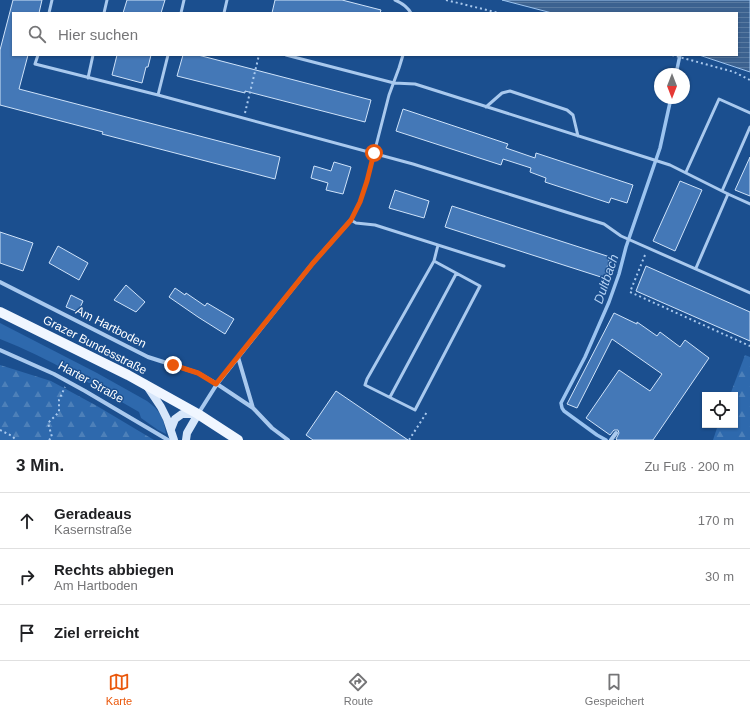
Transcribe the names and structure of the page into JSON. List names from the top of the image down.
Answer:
{
  "streets": {
    "main road": ["Grazer Bundesstraße"],
    "street": ["Am Hartboden", "Harter Straße"]
  },
  "water": ["Dultbach"],
  "north": "bottom",
  "page": {
    "search": "Hier suchen",
    "heading": ["3 Min.", "Zu Fuß · 200 m"],
    "list": [
      ["Geradeaus", "Kasernstraße", "170 m"],
      ["Rechts abbiegen", "Am Hartboden", "30 m"],
      "Ziel erreicht"
    ],
    "nav": ["Karte", "Route", "Gespeichert"]
  }
}
